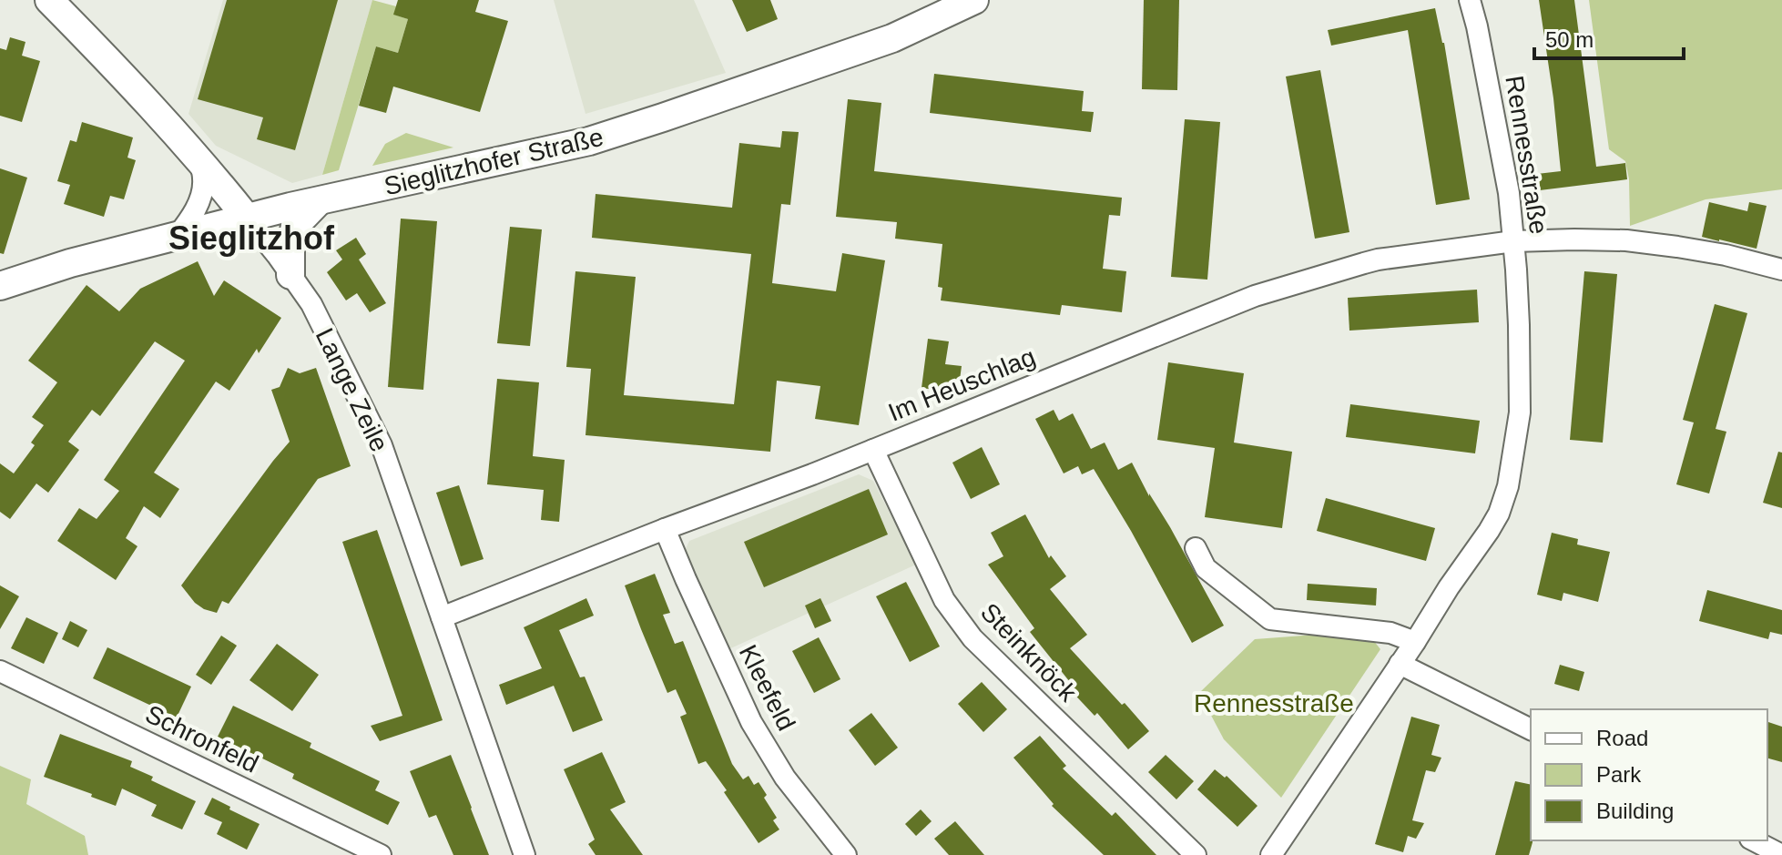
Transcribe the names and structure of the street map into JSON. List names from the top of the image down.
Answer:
{
  "streets": {
    "main road": ["Sieglitzhofer Straße", "Lange Zeile"],
    "street": [
      "Rennesstraße",
      "Im Heuschlag",
      "Steinknöck",
      "Kleefeld",
      "Schronfeld"
    ]
  },
  "crossings": [
    ["Rennesstraße", "Im Heuschlag"],
    ["Sieglitzhofer Straße", "Lange Zeile"],
    ["Im Heuschlag", "Lange Zeile"],
    ["Im Heuschlag", "Steinknöck"],
    ["Im Heuschlag", "Kleefeld"]
  ],
  "districts": ["Sieglitzhof"],
  "parks": ["Rennesstraße"],
  "legend": ["Road", "Park", "Building"],
  "scale_bar": "50 m"
}
